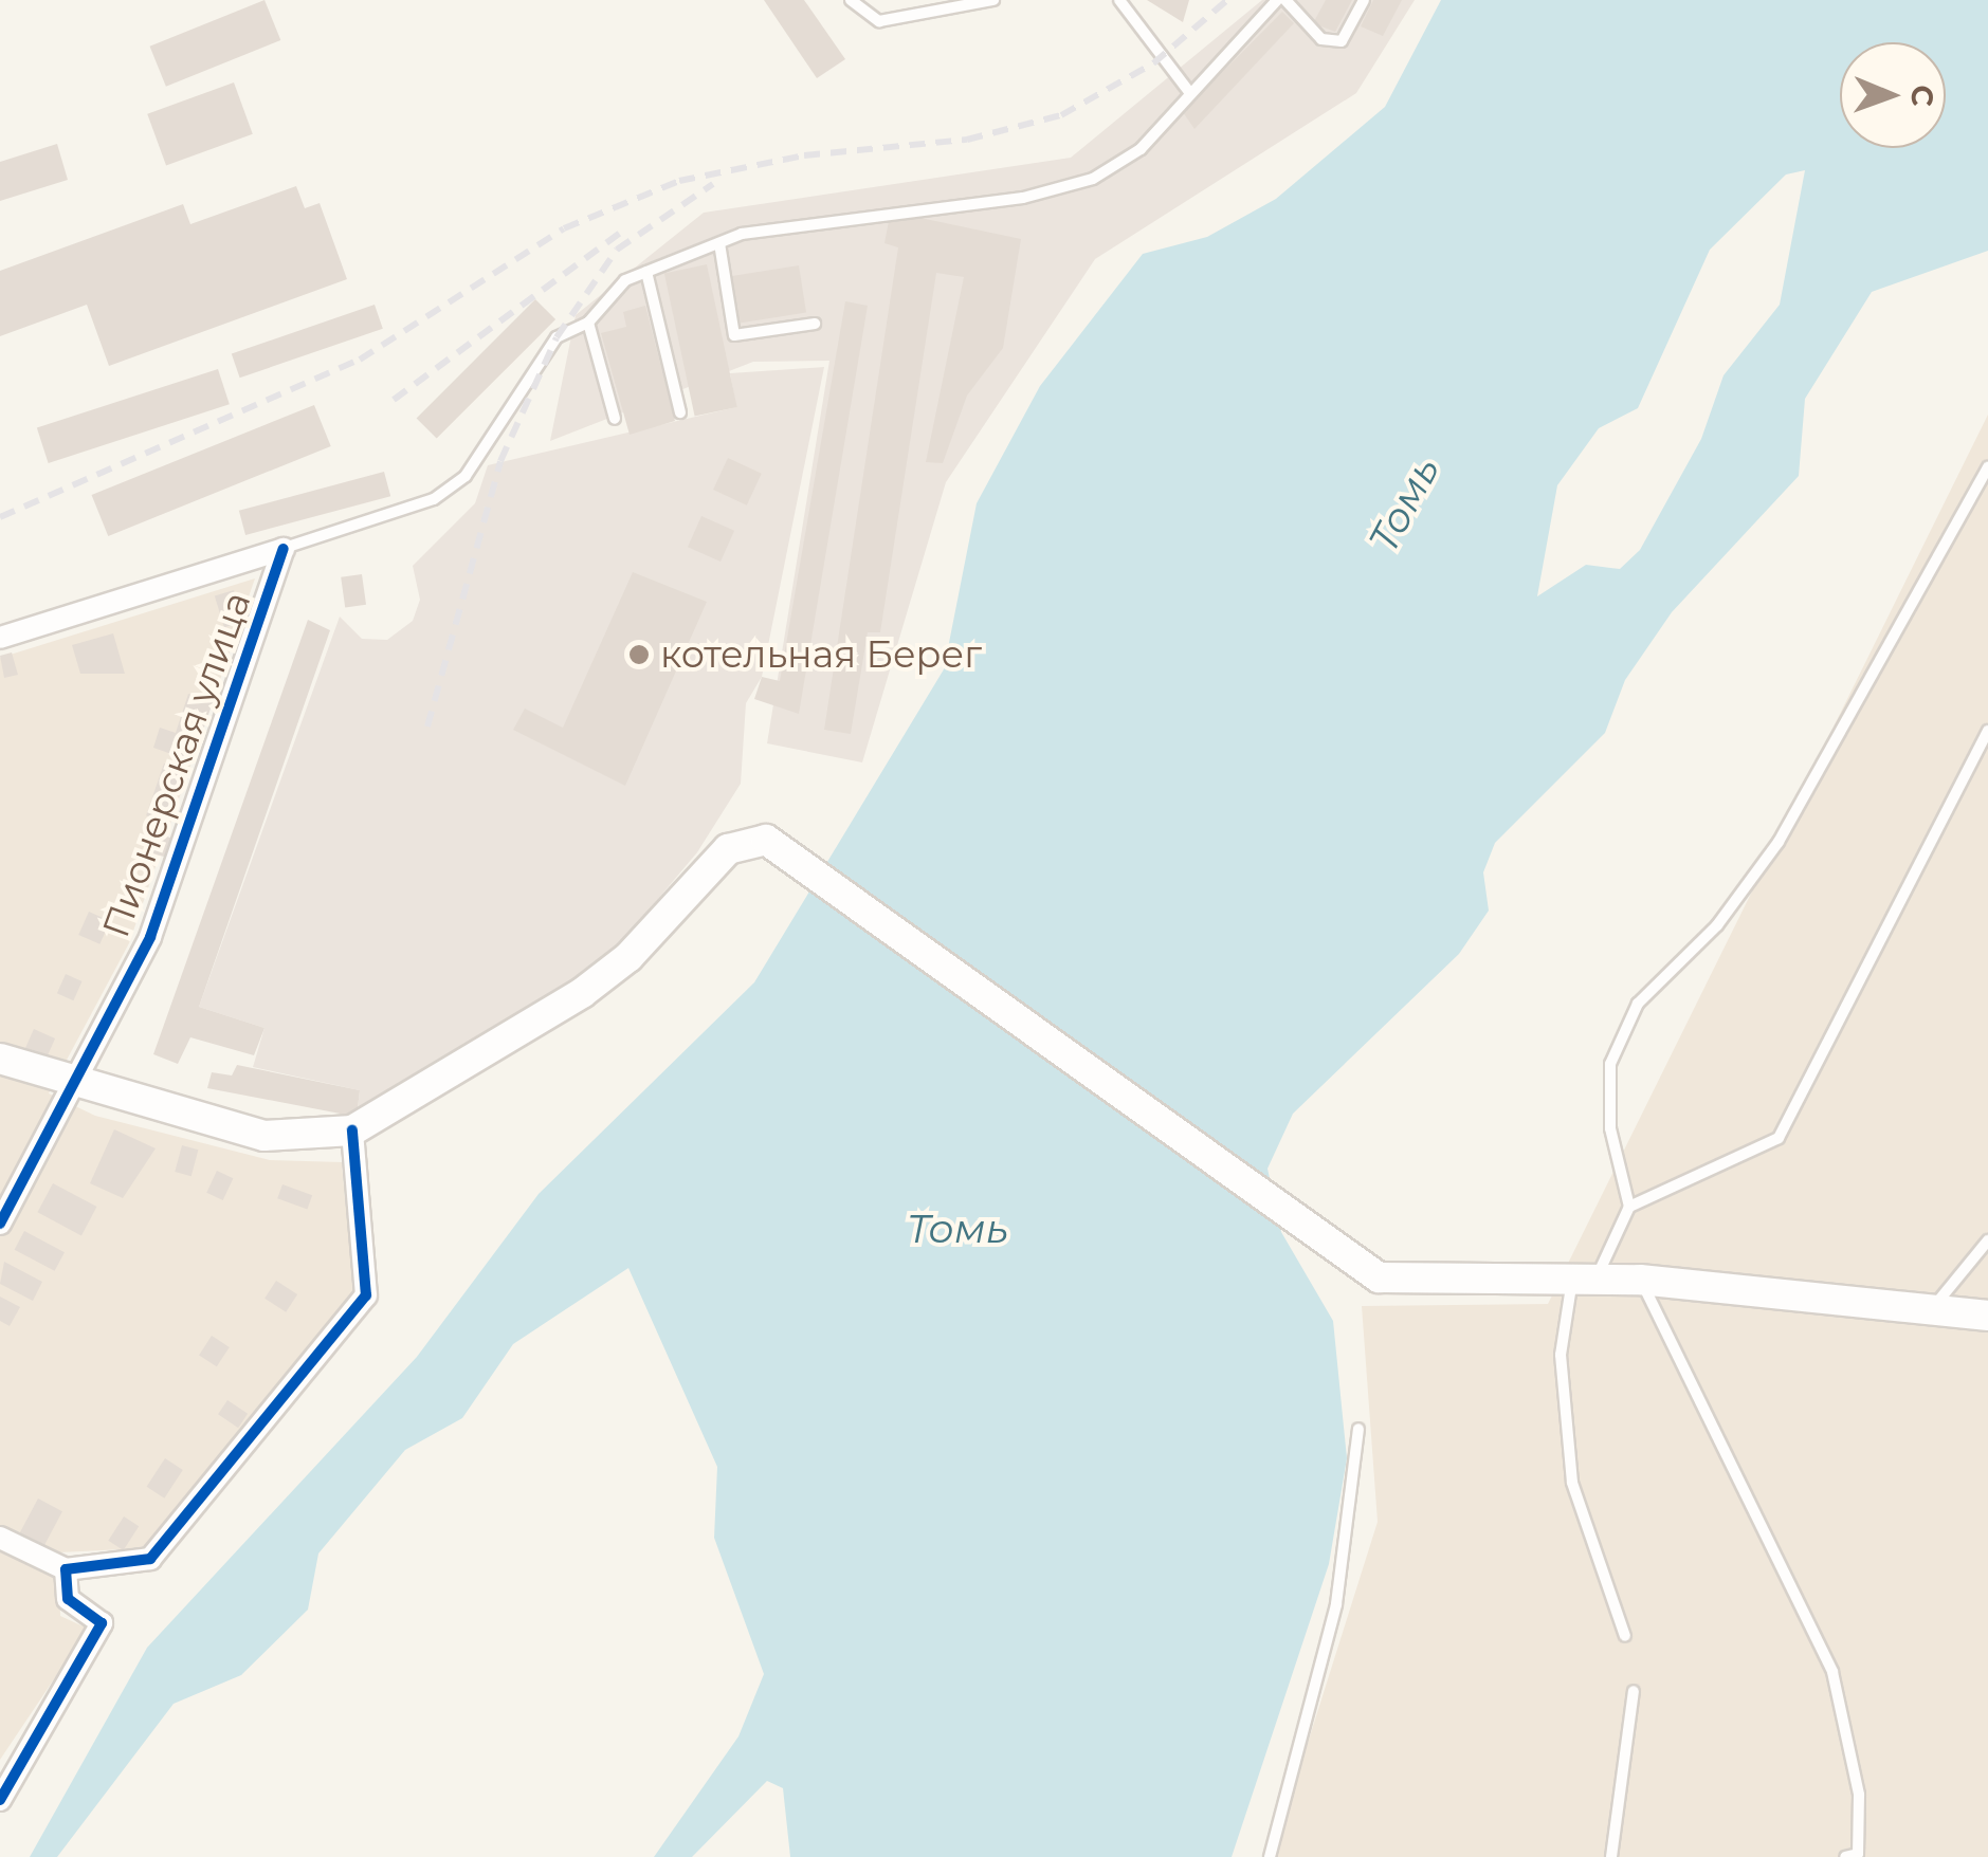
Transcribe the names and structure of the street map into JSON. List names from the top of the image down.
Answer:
{
  "streets": {
    "street": ["Пионерская улица"]
  },
  "water": ["Томь"],
  "places": ["котельная Берег"],
  "north": "right"
}
